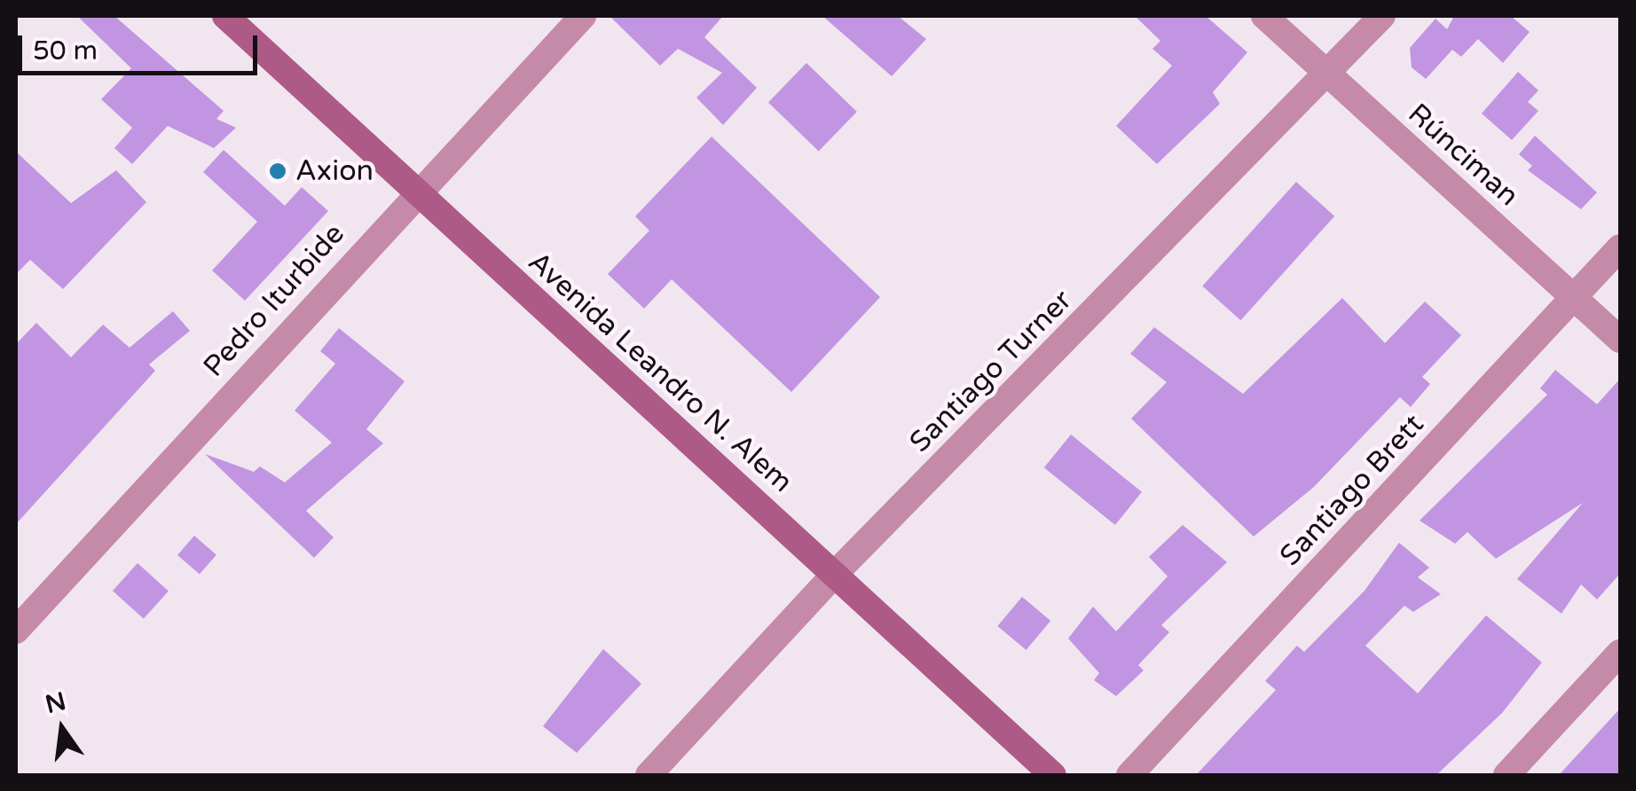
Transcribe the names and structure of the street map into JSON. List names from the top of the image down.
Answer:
{
  "streets": {
    "main road": ["Avenida Leandro N. Alem"],
    "street": [
      "Rúnciman",
      "Pedro Iturbide",
      "Santiago Turner",
      "Santiago Brett"
    ]
  },
  "crossings": [
    ["Rúnciman", "Santiago Turner"],
    ["Rúnciman", "Santiago Brett"],
    ["Pedro Iturbide", "Avenida Leandro N. Alem"],
    ["Santiago Turner", "Avenida Leandro N. Alem"]
  ],
  "places": ["Axion"],
  "scale_bar": "50 m",
  "north": "top"
}
